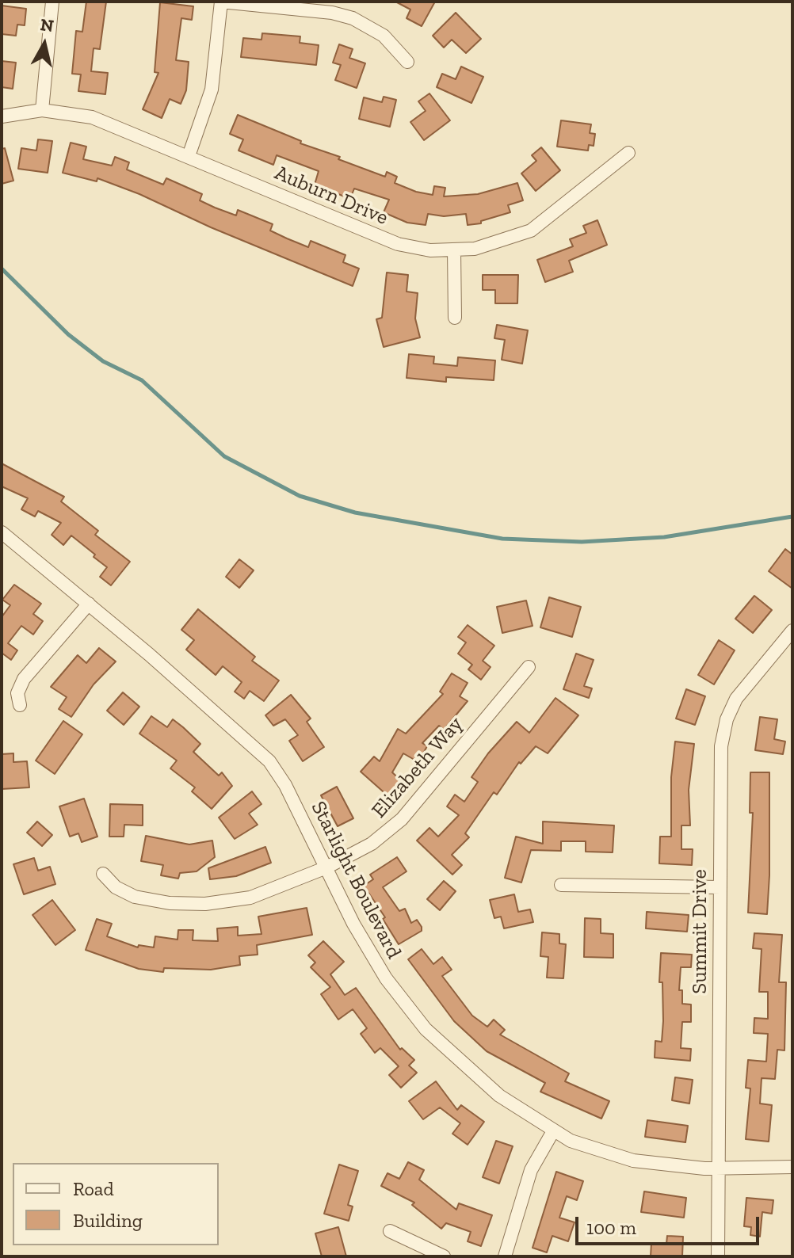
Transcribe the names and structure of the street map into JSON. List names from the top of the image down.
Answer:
{
  "streets": {
    "street": [
      "Auburn Drive",
      "Elizabeth Way",
      "Starlight Boulevard",
      "Summit Drive"
    ]
  },
  "crossings": [
    ["Elizabeth Way", "Starlight Boulevard"],
    ["Starlight Boulevard", "Summit Drive"]
  ],
  "legend": ["Road", "Building"],
  "scale_bar": "100 m",
  "north": "top"
}
